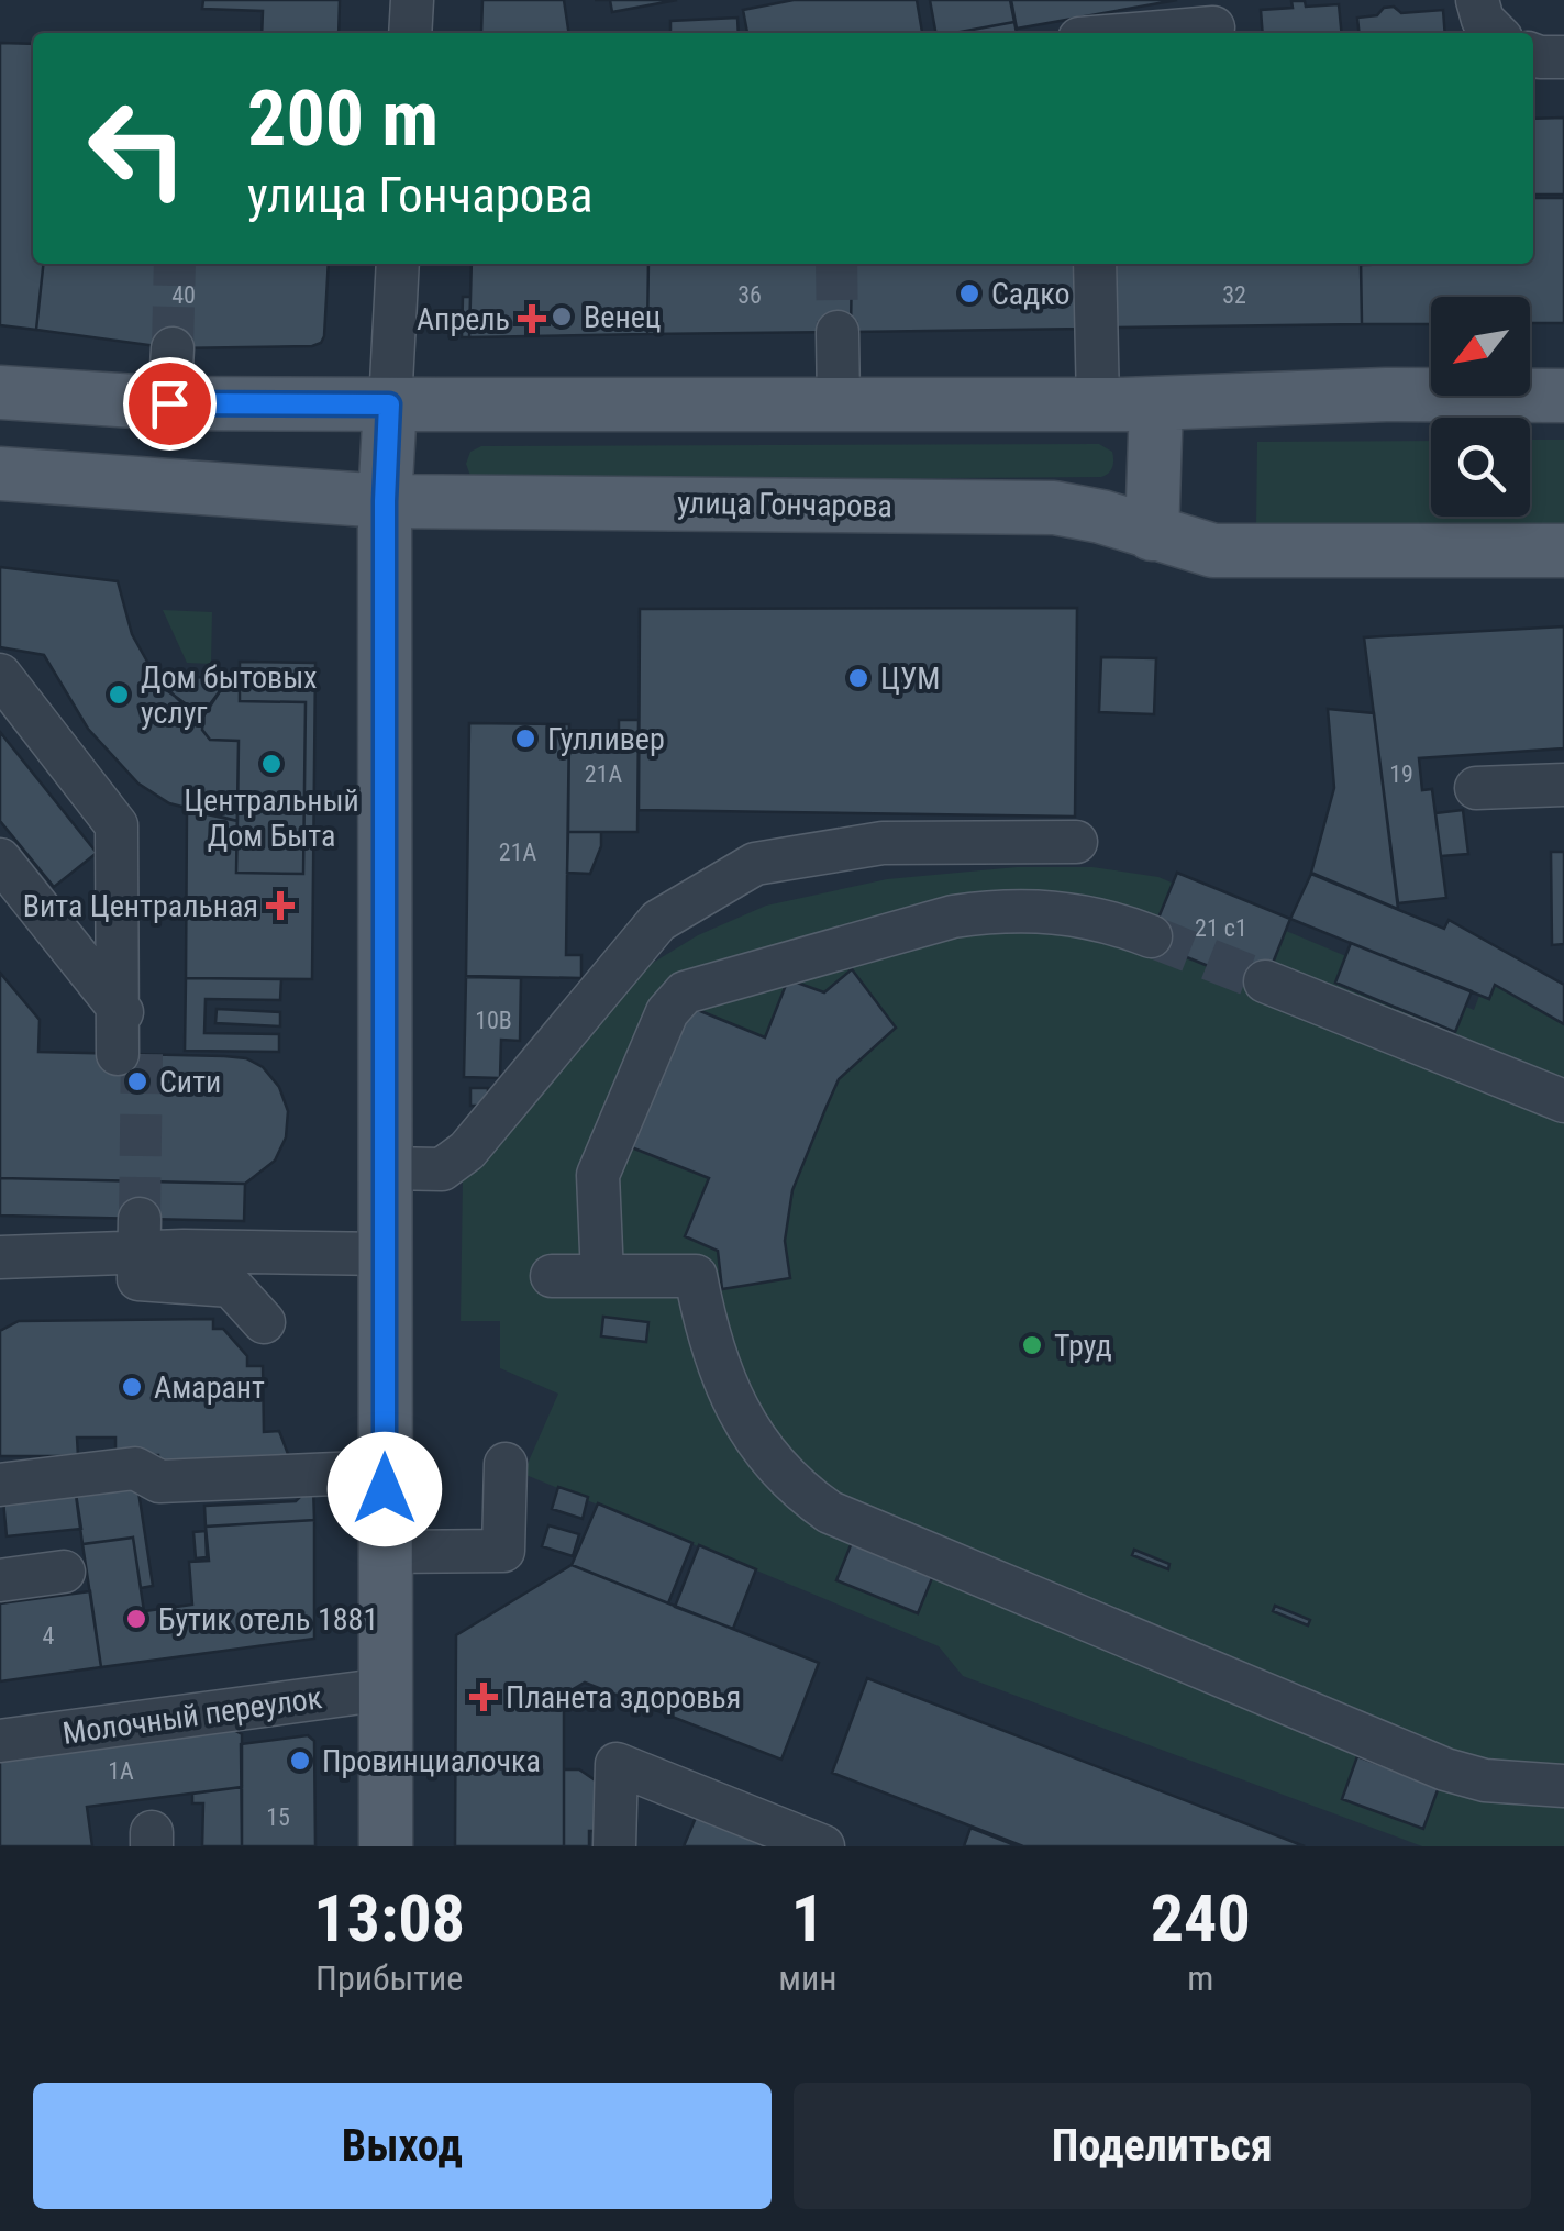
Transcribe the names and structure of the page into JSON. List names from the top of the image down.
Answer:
{
  "streets": {
    "main road": ["улица Гончарова"],
    "street": ["Молочный переулок"]
  },
  "places": {
    "other": [
      "Садко",
      "Венец",
      "ЦУМ",
      "Дом бытовых услуг",
      "Гулливер",
      "Центральный Дом Быта",
      "Сити",
      "Труд",
      "Амарант",
      "Бутик отель 1881",
      "Провинциалочка"
    ],
    "health": ["Апрель", "Вита Центральная", "Планета здоровья"]
  },
  "house_numbers": [
    "40",
    "36",
    "32",
    "21А",
    "19",
    "21А",
    "21 с1",
    "10В",
    "4",
    "1А",
    "15"
  ],
  "north": "bottom left",
  "page": {
    "turn": ["200 m", "улица Гончарова"],
    "eta": [
      "13:08",
      "Прибытие",
      "1",
      "мин",
      "240",
      "m"
    ],
    "buttons": ["Выход", "Поделиться"]
  }
}
